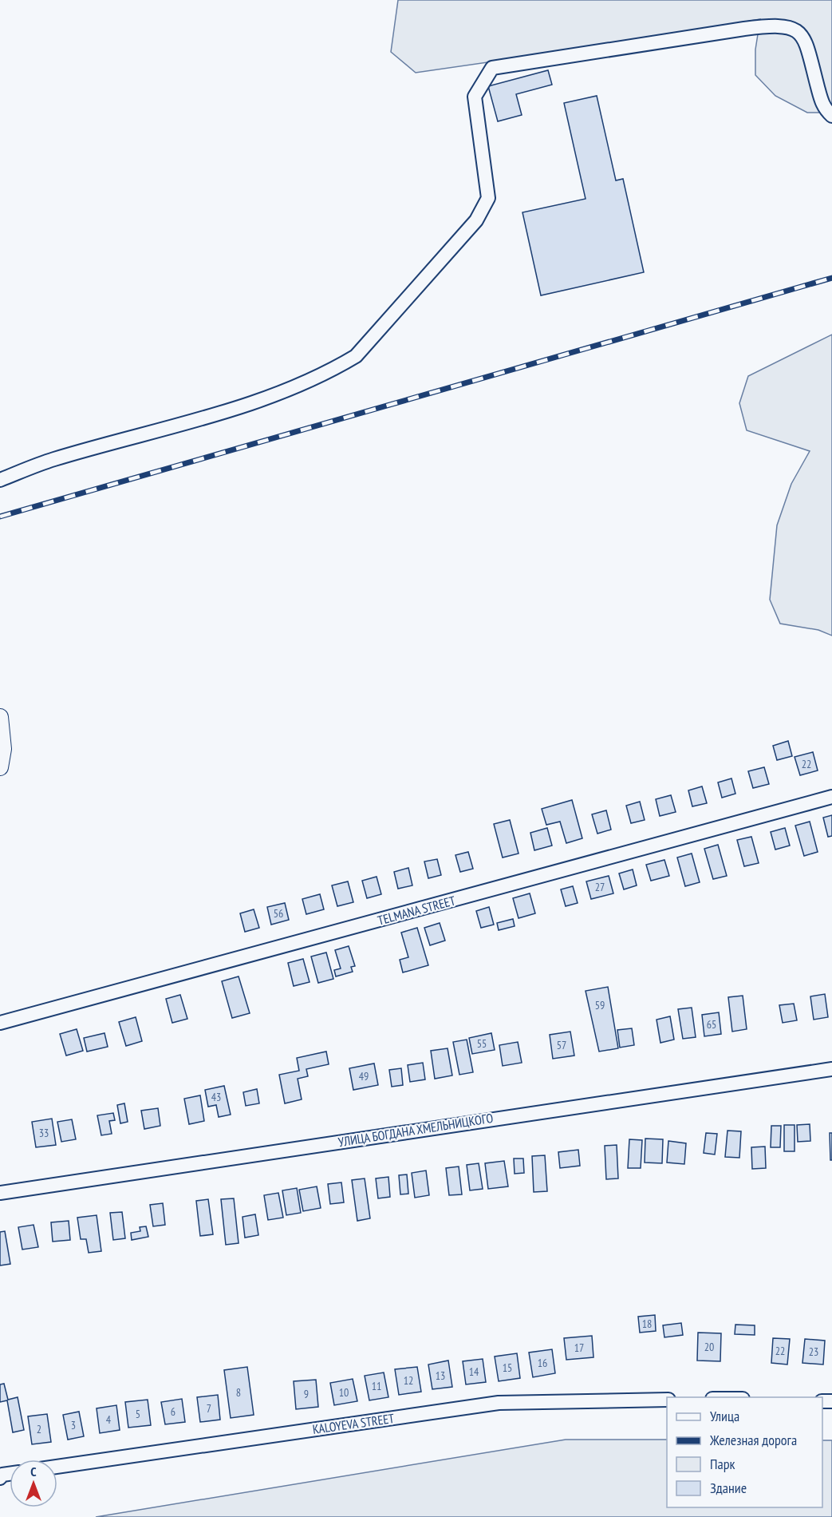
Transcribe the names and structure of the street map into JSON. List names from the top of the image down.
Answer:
{
  "streets": {
    "street": ["TELMANA STREET", "УЛИЦА БОГДАНА ХМЕЛЬНИЦКОГО", "KALOYEVA STREET"]
  },
  "house_numbers": [
    "22",
    "27",
    "56",
    "59",
    "65",
    "55",
    "57",
    "49",
    "43",
    "33",
    "18",
    "20",
    "17",
    "22",
    "23",
    "16",
    "15",
    "14",
    "13",
    "12",
    "11",
    "8",
    "10",
    "9",
    "7",
    "6",
    "5",
    "4",
    "3",
    "2"
  ],
  "legend": [
    "Улица",
    "Железная дорога",
    "Парк",
    "Здание"
  ],
  "north": "top"
}
